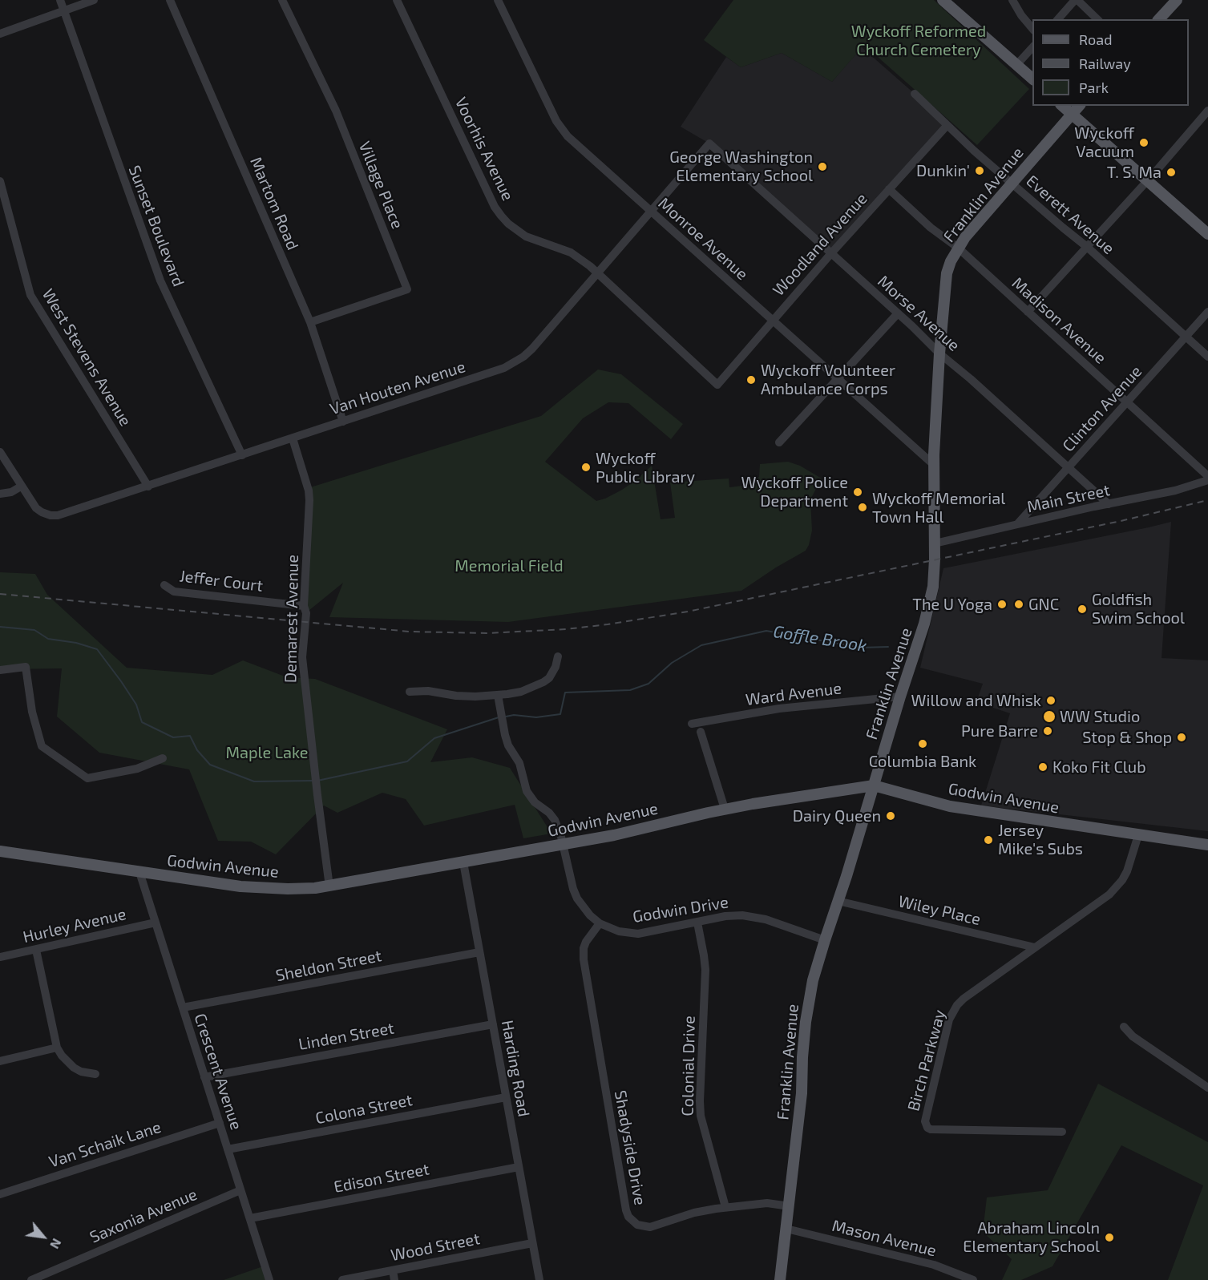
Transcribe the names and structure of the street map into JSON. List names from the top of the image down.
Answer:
{
  "streets": {
    "main road": ["Franklin Avenue", "Godwin Avenue"],
    "street": [
      "Voorhis Avenue",
      "Village Place",
      "Martom Road",
      "Everett Avenue",
      "Sunset Boulevard",
      "Monroe Avenue",
      "Woodland Avenue",
      "Morse Avenue",
      "Madison Avenue",
      "West Stevens Avenue",
      "Van Houten Avenue",
      "Clinton Avenue",
      "Main Street",
      "Jeffer Court",
      "Demarest Avenue",
      "Ward Avenue",
      "Godwin Drive",
      "Wiley Place",
      "Hurley Avenue",
      "Sheldon Street",
      "Linden Street",
      "Birch Parkway",
      "Colonial Drive",
      "Harding Road",
      "Crescent Avenue",
      "Colona Street",
      "Van Schaik Lane",
      "Shadyside Drive",
      "Edison Street",
      "Saxonia Avenue",
      "Mason Avenue",
      "Wood Street"
    ]
  },
  "crossings": [
    ["Voorhis Avenue", "Woodland Avenue"],
    ["Voorhis Avenue", "Van Houten Avenue"],
    ["Village Place", "Martom Road"],
    ["Franklin Avenue", "Everett Avenue"],
    ["Franklin Avenue", "Monroe Avenue"],
    ["Franklin Avenue", "Morse Avenue"],
    ["Franklin Avenue", "Madison Avenue"],
    ["Franklin Avenue", "Main Street"],
    ["Franklin Avenue", "Ward Avenue"],
    ["Franklin Avenue", "Godwin Avenue"],
    ["Franklin Avenue", "Godwin Drive"],
    ["Franklin Avenue", "Wiley Place"],
    ["Franklin Avenue", "Shadyside Drive"],
    ["Franklin Avenue", "Mason Avenue"],
    ["Martom Road", "Van Houten Avenue"],
    ["Everett Avenue", "Woodland Avenue"],
    ["Everett Avenue", "Clinton Avenue"],
    ["Sunset Boulevard", "Van Houten Avenue"],
    ["Monroe Avenue", "Woodland Avenue"],
    ["Monroe Avenue", "Van Houten Avenue"],
    ["Woodland Avenue", "Morse Avenue"],
    ["Woodland Avenue", "Madison Avenue"],
    ["Morse Avenue", "Van Houten Avenue"],
    ["Morse Avenue", "Clinton Avenue"],
    ["Morse Avenue", "Main Street"],
    ["Madison Avenue", "Clinton Avenue"],
    ["West Stevens Avenue", "Van Houten Avenue"],
    ["Van Houten Avenue", "Demarest Avenue"],
    ["Clinton Avenue", "Main Street"],
    ["Jeffer Court", "Demarest Avenue"],
    ["Demarest Avenue", "Godwin Avenue"],
    ["Godwin Avenue", "Godwin Drive"],
    ["Godwin Avenue", "Birch Parkway"],
    ["Godwin Avenue", "Harding Road"],
    ["Godwin Avenue", "Crescent Avenue"],
    ["Godwin Drive", "Colonial Drive"],
    ["Godwin Drive", "Shadyside Drive"],
    ["Wiley Place", "Birch Parkway"],
    ["Hurley Avenue", "Crescent Avenue"],
    ["Sheldon Street", "Harding Road"],
    ["Sheldon Street", "Crescent Avenue"],
    ["Linden Street", "Harding Road"],
    ["Linden Street", "Crescent Avenue"],
    ["Colonial Drive", "Shadyside Drive"],
    ["Harding Road", "Colona Street"],
    ["Harding Road", "Edison Street"],
    ["Harding Road", "Wood Street"],
    ["Crescent Avenue", "Colona Street"],
    ["Crescent Avenue", "Van Schaik Lane"],
    ["Crescent Avenue", "Edison Street"],
    ["Crescent Avenue", "Saxonia Avenue"]
  ],
  "water": ["Goffle Brook"],
  "parks": ["Wyckoff Reformed Church Cemetery", "Memorial Field", "Maple Lake"],
  "places": [
    "Wyckoff Vacuum",
    "George Washington Elementary School",
    "Dunkin'",
    "T. S. Ma",
    "Wyckoff Volunteer Ambulance Corps",
    "Wyckoff Public Library",
    "Wyckoff Police Department",
    "Wyckoff Memorial Town Hall",
    "The U Yoga",
    "GNC",
    "Goldfish Swim School",
    "Willow and Whisk",
    "WW Studio",
    "Pure Barre",
    "Stop & Shop",
    "Columbia Bank",
    "Koko Fit Club",
    "Dairy Queen",
    "Jersey Mike's Subs",
    "Abraham Lincoln Elementary School"
  ],
  "legend": ["Road", "Railway", "Park"],
  "north": "bottom right"
}
